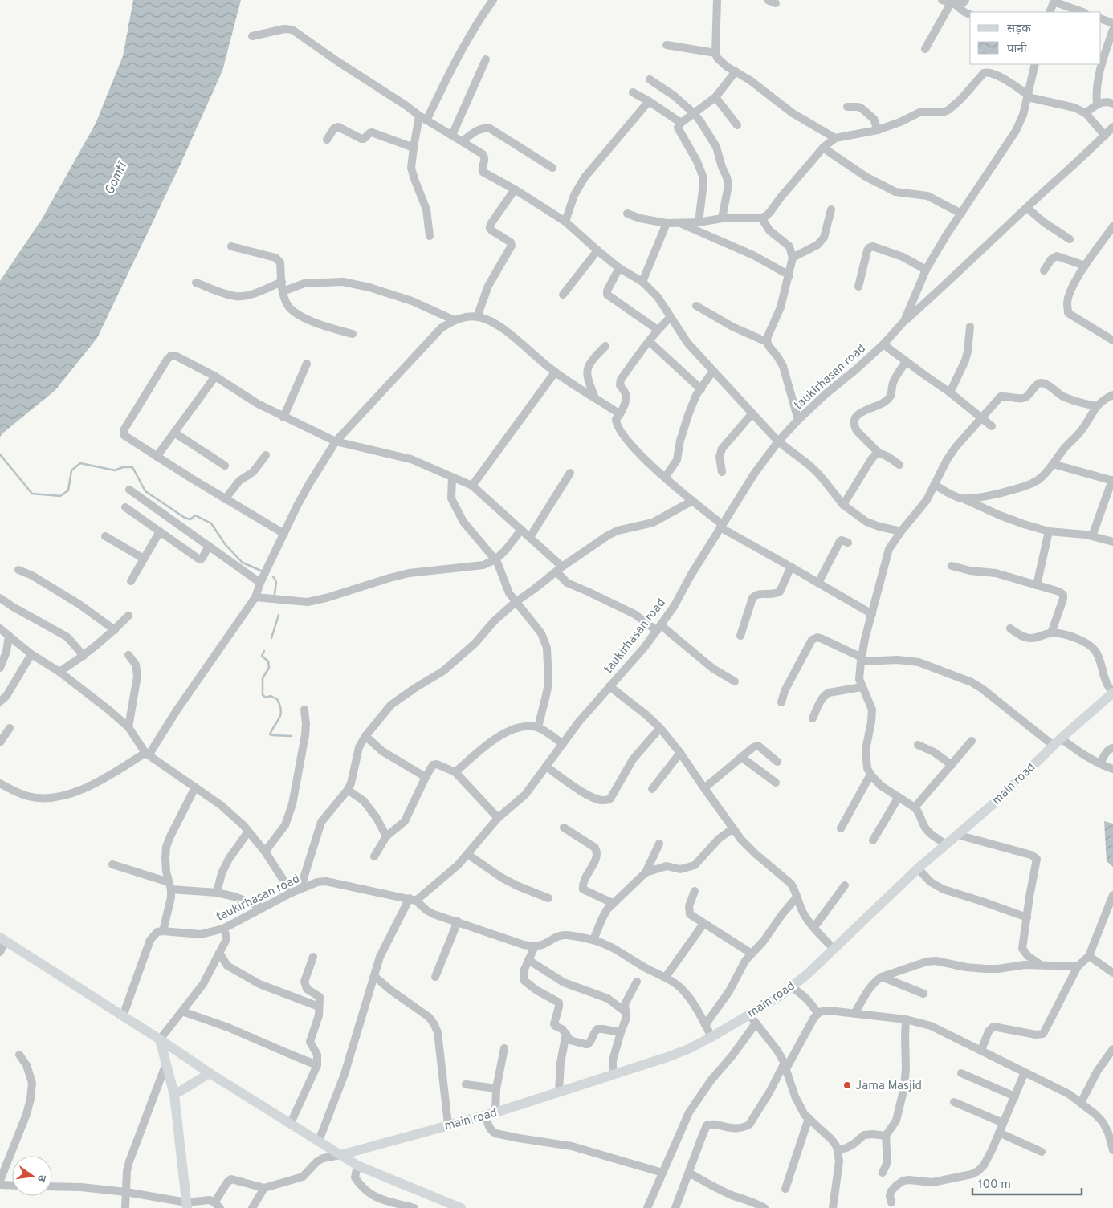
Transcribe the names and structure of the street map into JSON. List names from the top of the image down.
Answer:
{
  "streets": {
    "main road": ["main road"],
    "street": ["taukirhasan road"]
  },
  "water": ["Gomtī"],
  "places": ["Jama Masjid"],
  "legend": ["सड़क", "पानी"],
  "scale_bar": "100 m",
  "north": "right"
}
